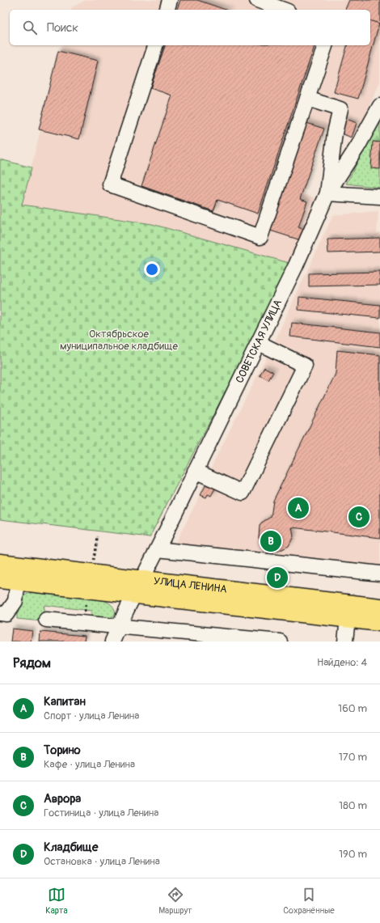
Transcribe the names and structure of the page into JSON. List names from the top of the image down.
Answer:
{
  "streets": {
    "main road": ["УЛИЦА ЛЕНИНА"],
    "street": ["СОВЕТСКАЯ УЛИЦА"]
  },
  "crossings": [
    ["СОВЕТСКАЯ УЛИЦА", "УЛИЦА ЛЕНИНА"]
  ],
  "parks": ["Октябрьское муниципальное кладбище"],
  "page": {
    "search": "Поиск",
    "pins": [
      "A",
      "C",
      "B",
      "D"
    ],
    "heading": ["Рядом", "Найдено: 4"],
    "list": [
      {
        "mark": "A",
        "name": "Капитан",
        "note": "Спорт · улица Ленина",
        "value": "160 m"
      },
      {
        "mark": "B",
        "name": "Торино",
        "note": "Кафе · улица Ленина",
        "value": "170 m"
      },
      {
        "mark": "C",
        "name": "Аврора",
        "note": "Гостиница · улица Ленина",
        "value": "180 m"
      },
      {
        "mark": "D",
        "name": "Кладбище",
        "note": "Остановка · улица Ленина",
        "value": "190 m"
      }
    ],
    "nav": ["Карта", "Маршрут", "Сохранённые"]
  }
}
